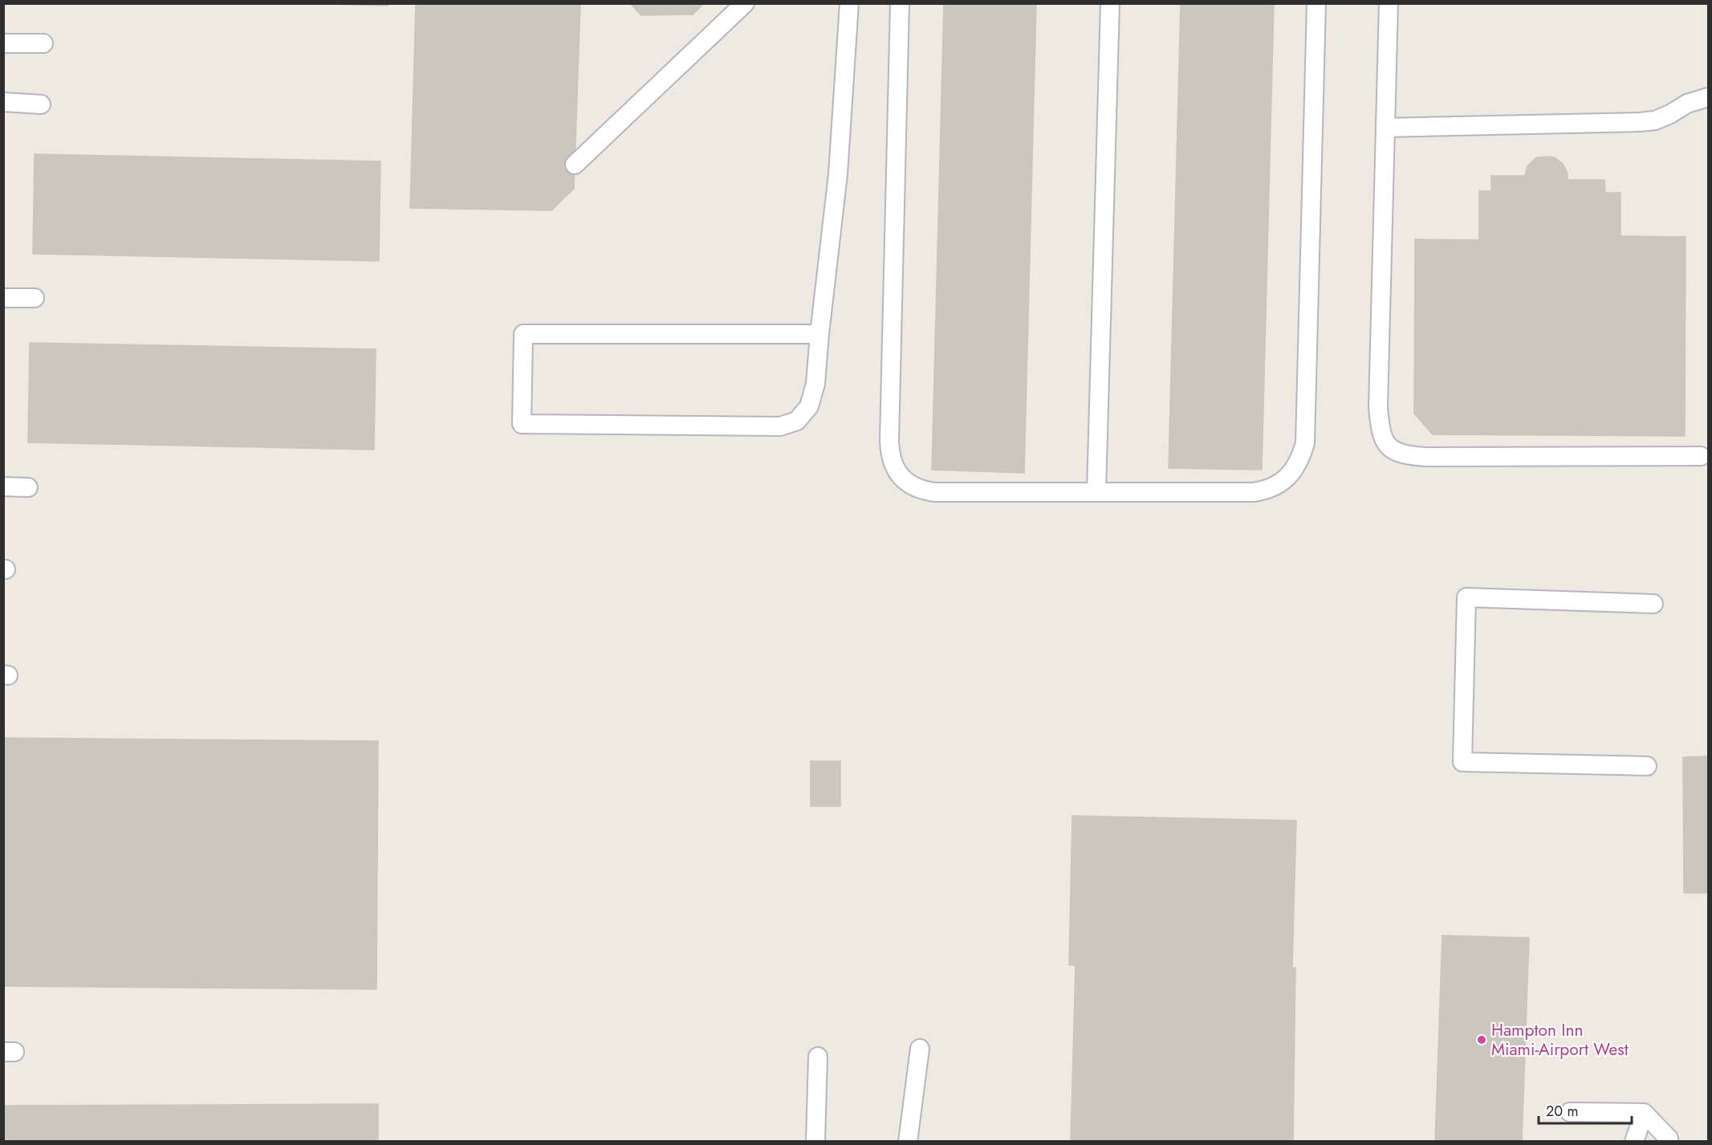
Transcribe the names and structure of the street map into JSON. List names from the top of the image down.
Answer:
{
  "places": ["Hampton Inn Miami-Airport West"],
  "scale_bar": "20 m"
}
